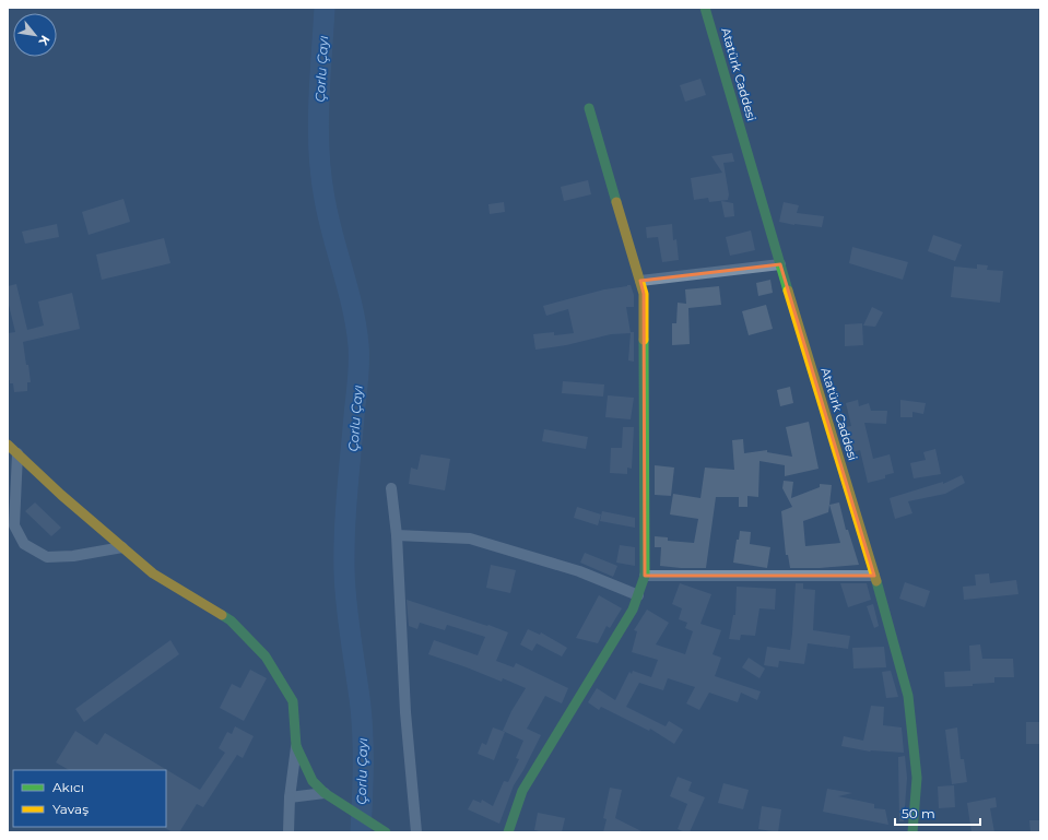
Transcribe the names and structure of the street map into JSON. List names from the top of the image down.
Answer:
{
  "streets": {
    "street": ["Atatürk Caddesi"]
  },
  "water": ["Çorlu Çayı"],
  "legend": ["Akıcı", "Yavaş"],
  "scale_bar": "50 m",
  "north": "bottom right"
}
